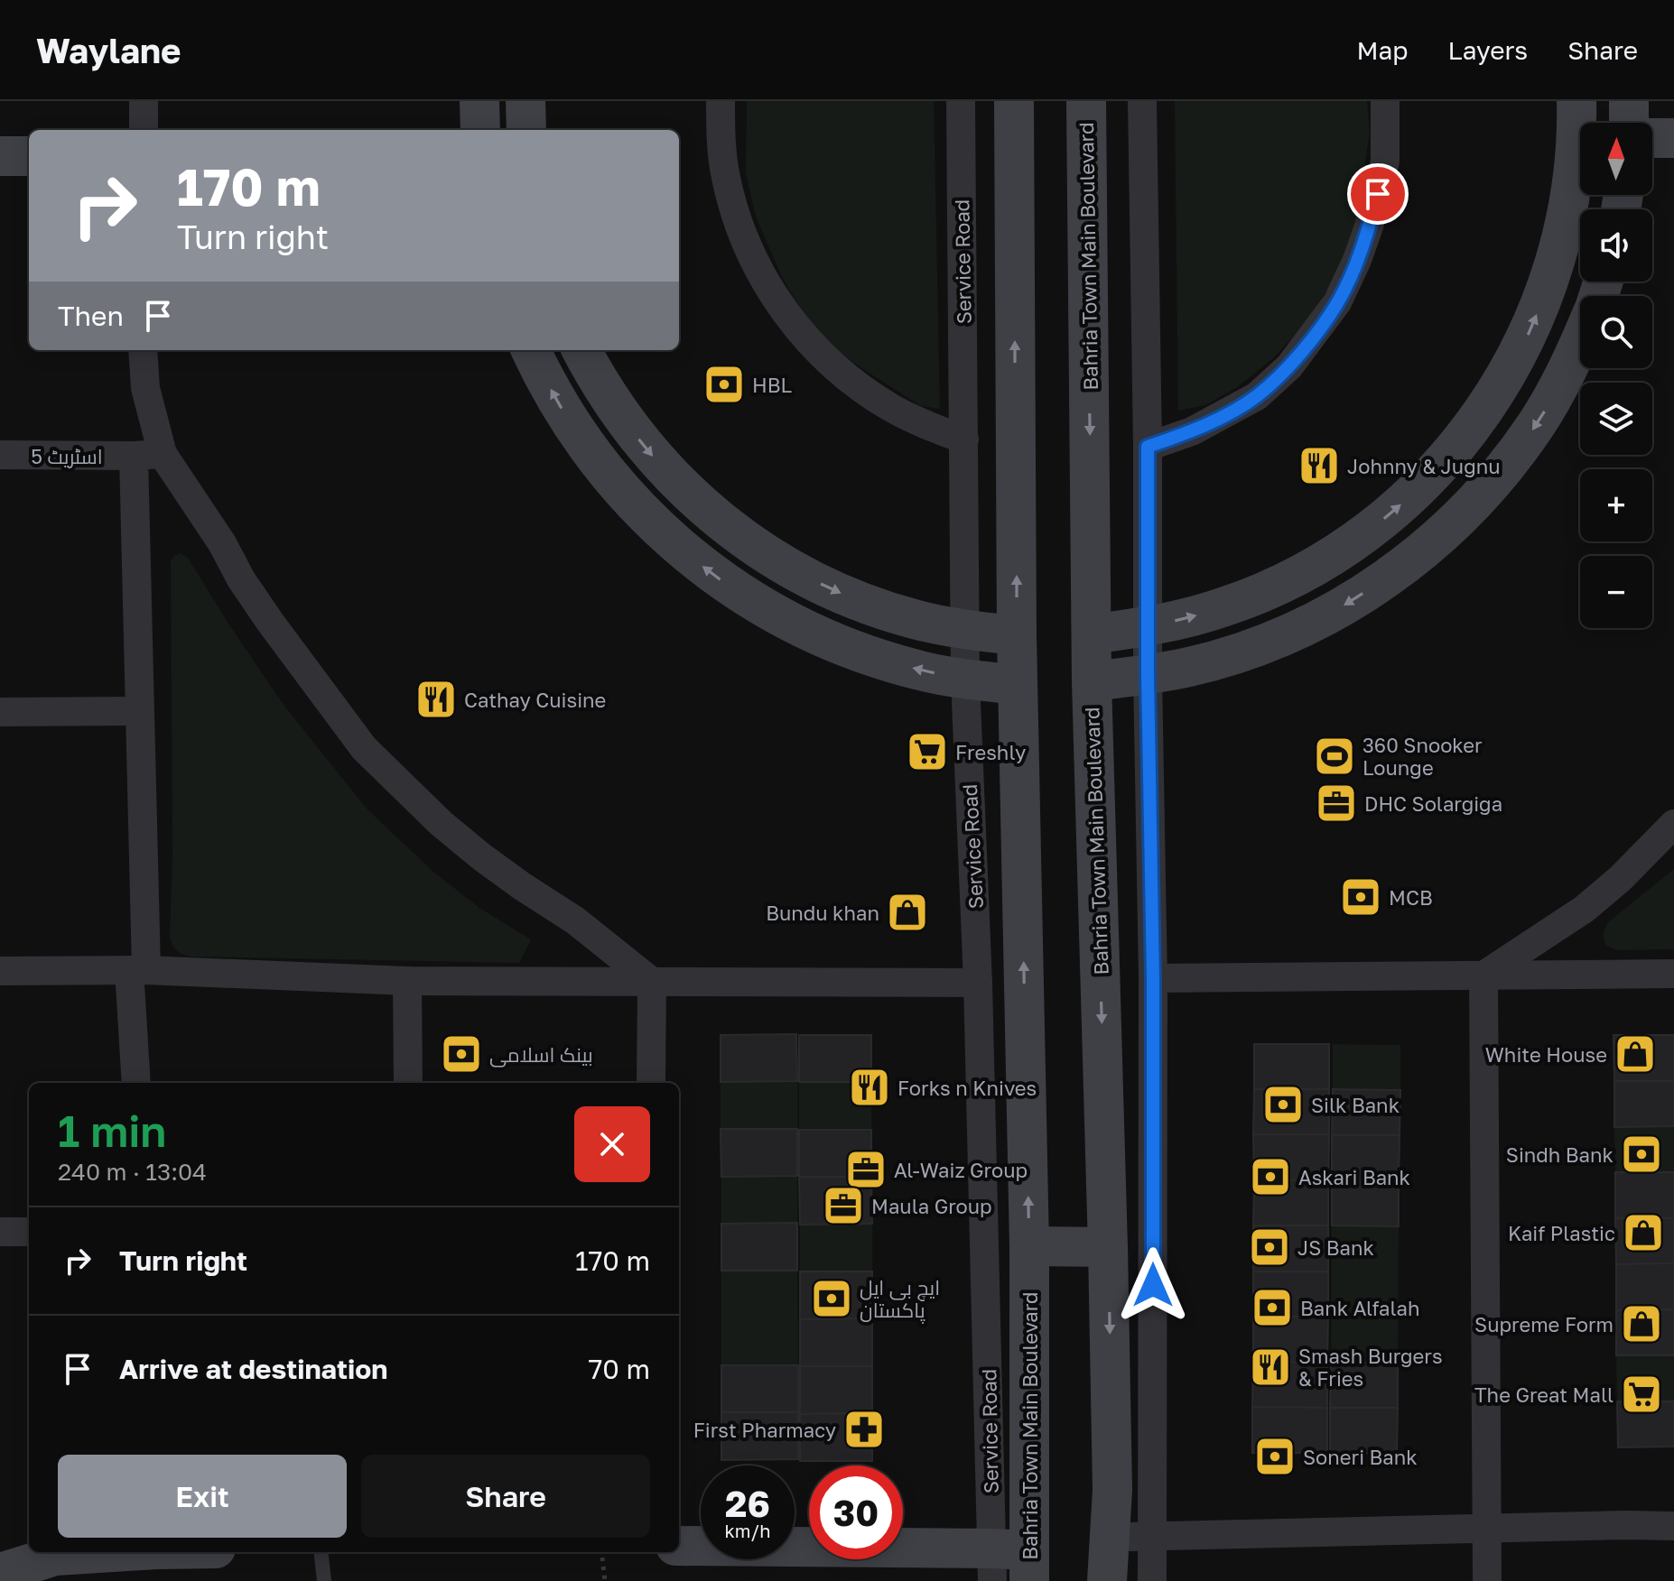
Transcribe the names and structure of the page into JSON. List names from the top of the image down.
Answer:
{
  "streets": {
    "street": ["Bahria Town Main Boulevard", "Service Road", "اسٹریٹ 5"]
  },
  "crossings": [
    ["Bahria Town Main Boulevard", "Service Road"]
  ],
  "places": {
    "bank": [
      "HBL",
      "MCB",
      "بینک اسلامی",
      "Silk Bank",
      "Sindh Bank",
      "Askari Bank",
      "JS Bank",
      "ایچ بی ایل پاکستان",
      "Bank Alfalah",
      "Soneri Bank"
    ],
    "restaurant": [
      "Johnny & Jugnu",
      "Cathay Cuisine",
      "Forks n Knives",
      "Smash Burgers & Fries"
    ],
    "supermarket": ["Freshly", "The Great Mall"],
    "sports": ["360 Snooker Lounge"],
    "office": ["DHC Solargiga", "Al-Waiz Group", "Maula Group"],
    "shop": [
      "Bundu khan",
      "White House",
      "Kaif Plastic",
      "Supreme Form"
    ],
    "pharmacy": ["First Pharmacy"]
  },
  "north": "top",
  "page": {
    "header": "Waylane",
    "nav": ["Map", "Layers", "Share"],
    "map_buttons": ["+", "−"],
    "turn": ["170 m", "Turn right"],
    "then": "Then",
    "heading": ["1 min", "240 m · 13:04"],
    "list": [
      {
        "name": "Turn right",
        "value": "170 m"
      },
      {
        "name": "Arrive at destination",
        "value": "70 m"
      }
    ],
    "buttons": ["Exit", "Share"],
    "speed": "26 km/h",
    "limit": "30"
  }
}
